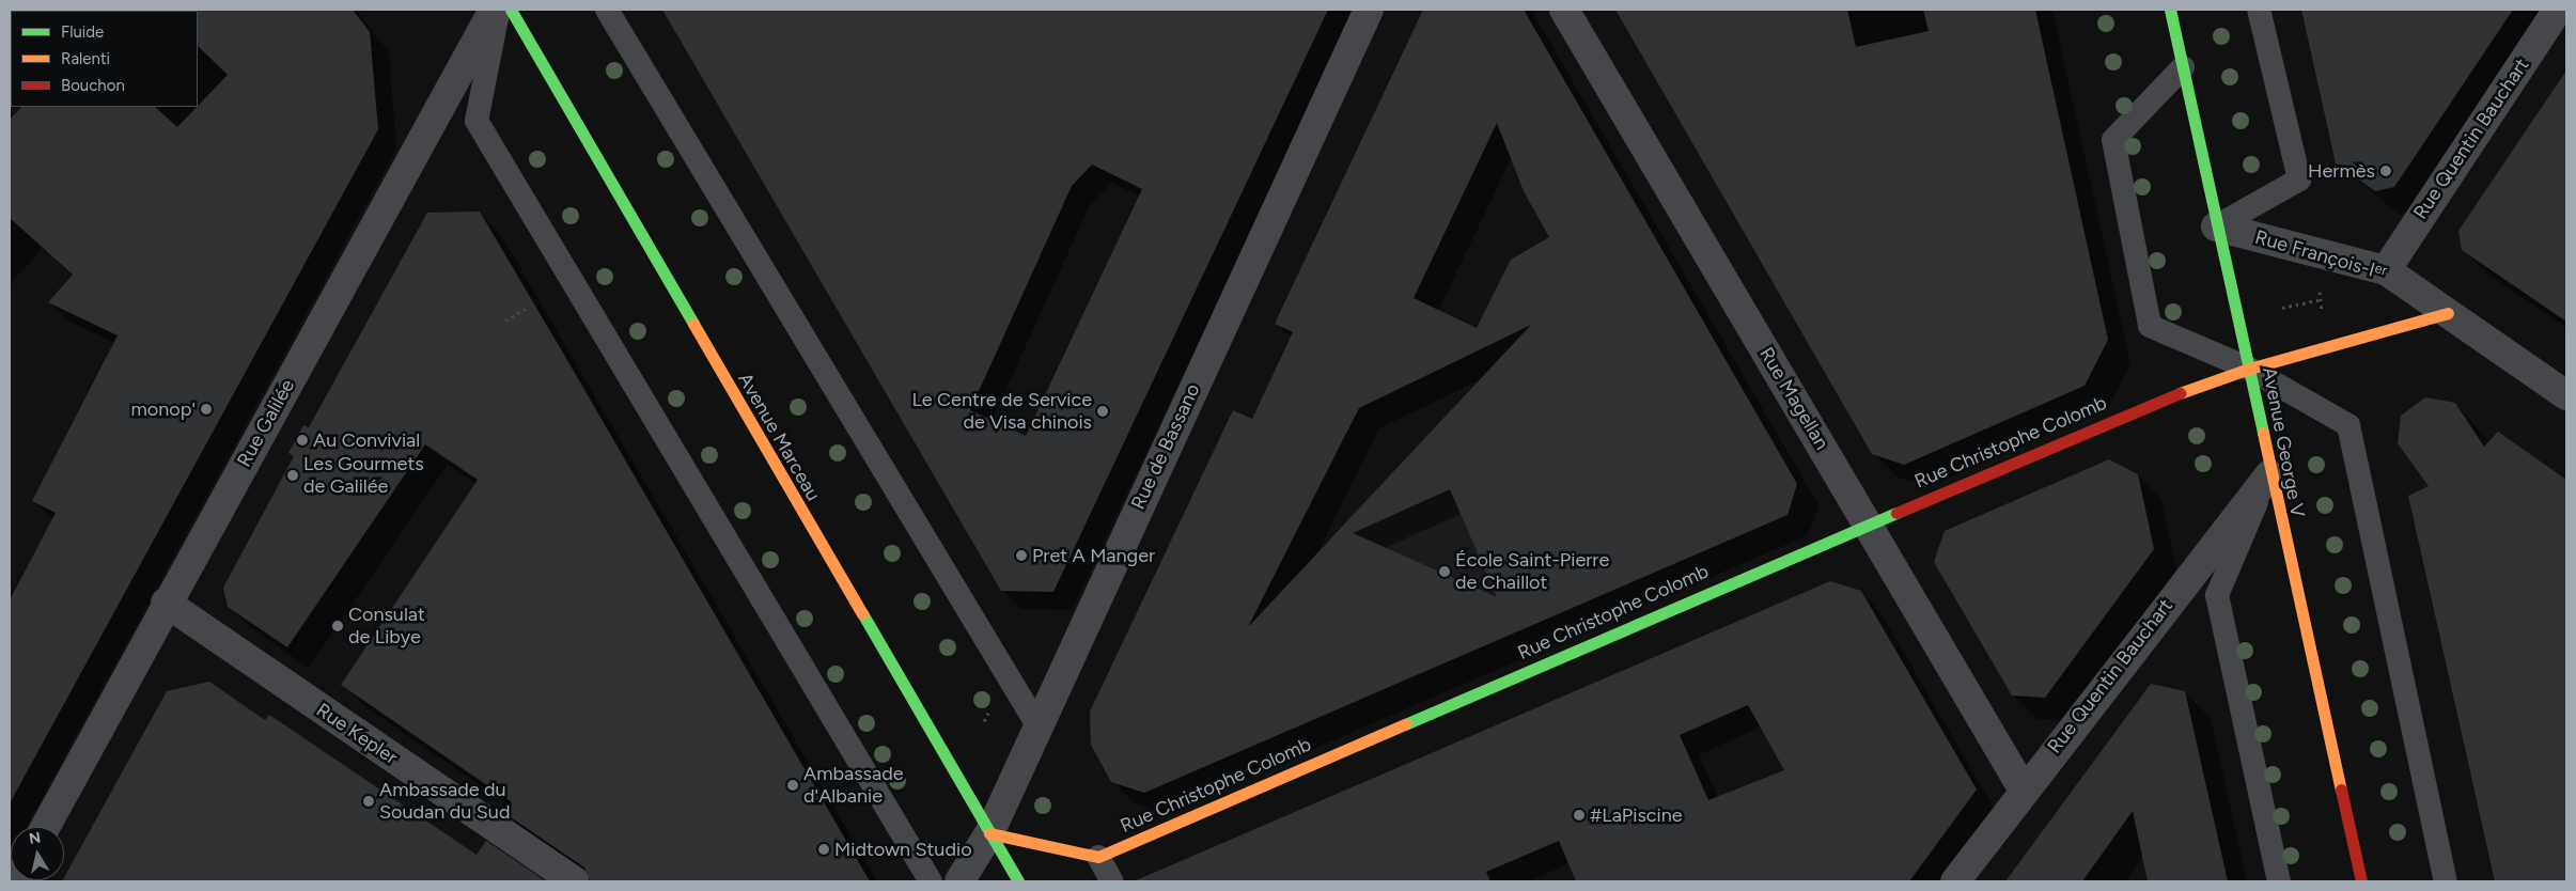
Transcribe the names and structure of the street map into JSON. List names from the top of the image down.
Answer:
{
  "streets": {
    "street": [
      "Rue Quentin Bauchart",
      "Rue François-Iᵉʳ",
      "Rue Magellan",
      "Rue Galilée",
      "Avenue Marceau",
      "Rue Christophe Colomb",
      "Avenue George V",
      "Rue de Bassano",
      "Rue Kepler"
    ]
  },
  "crossings": [
    ["Rue Quentin Bauchart", "Rue François-Iᵉʳ"],
    ["Rue Quentin Bauchart", "Rue Magellan"],
    ["Rue Quentin Bauchart", "Avenue George V"],
    ["Rue François-Iᵉʳ", "Avenue George V"],
    ["Rue Magellan", "Rue Christophe Colomb"],
    ["Rue Galilée", "Rue Kepler"],
    ["Avenue Marceau", "Rue de Bassano"],
    ["Rue Christophe Colomb", "Avenue George V"]
  ],
  "places": [
    "Hermès",
    "monop'",
    "Le Centre de Service de Visa chinois",
    "Au Convivial",
    "Les Gourmets de Galilée",
    "Pret A Manger",
    "École Saint-Pierre de Chaillot",
    "Consulat de Libye",
    "Ambassade d'Albanie",
    "Ambassade du Soudan du Sud",
    "#LaPiscine",
    "Midtown Studio"
  ],
  "legend": ["Fluide", "Ralenti", "Bouchon"],
  "north": "top"
}
